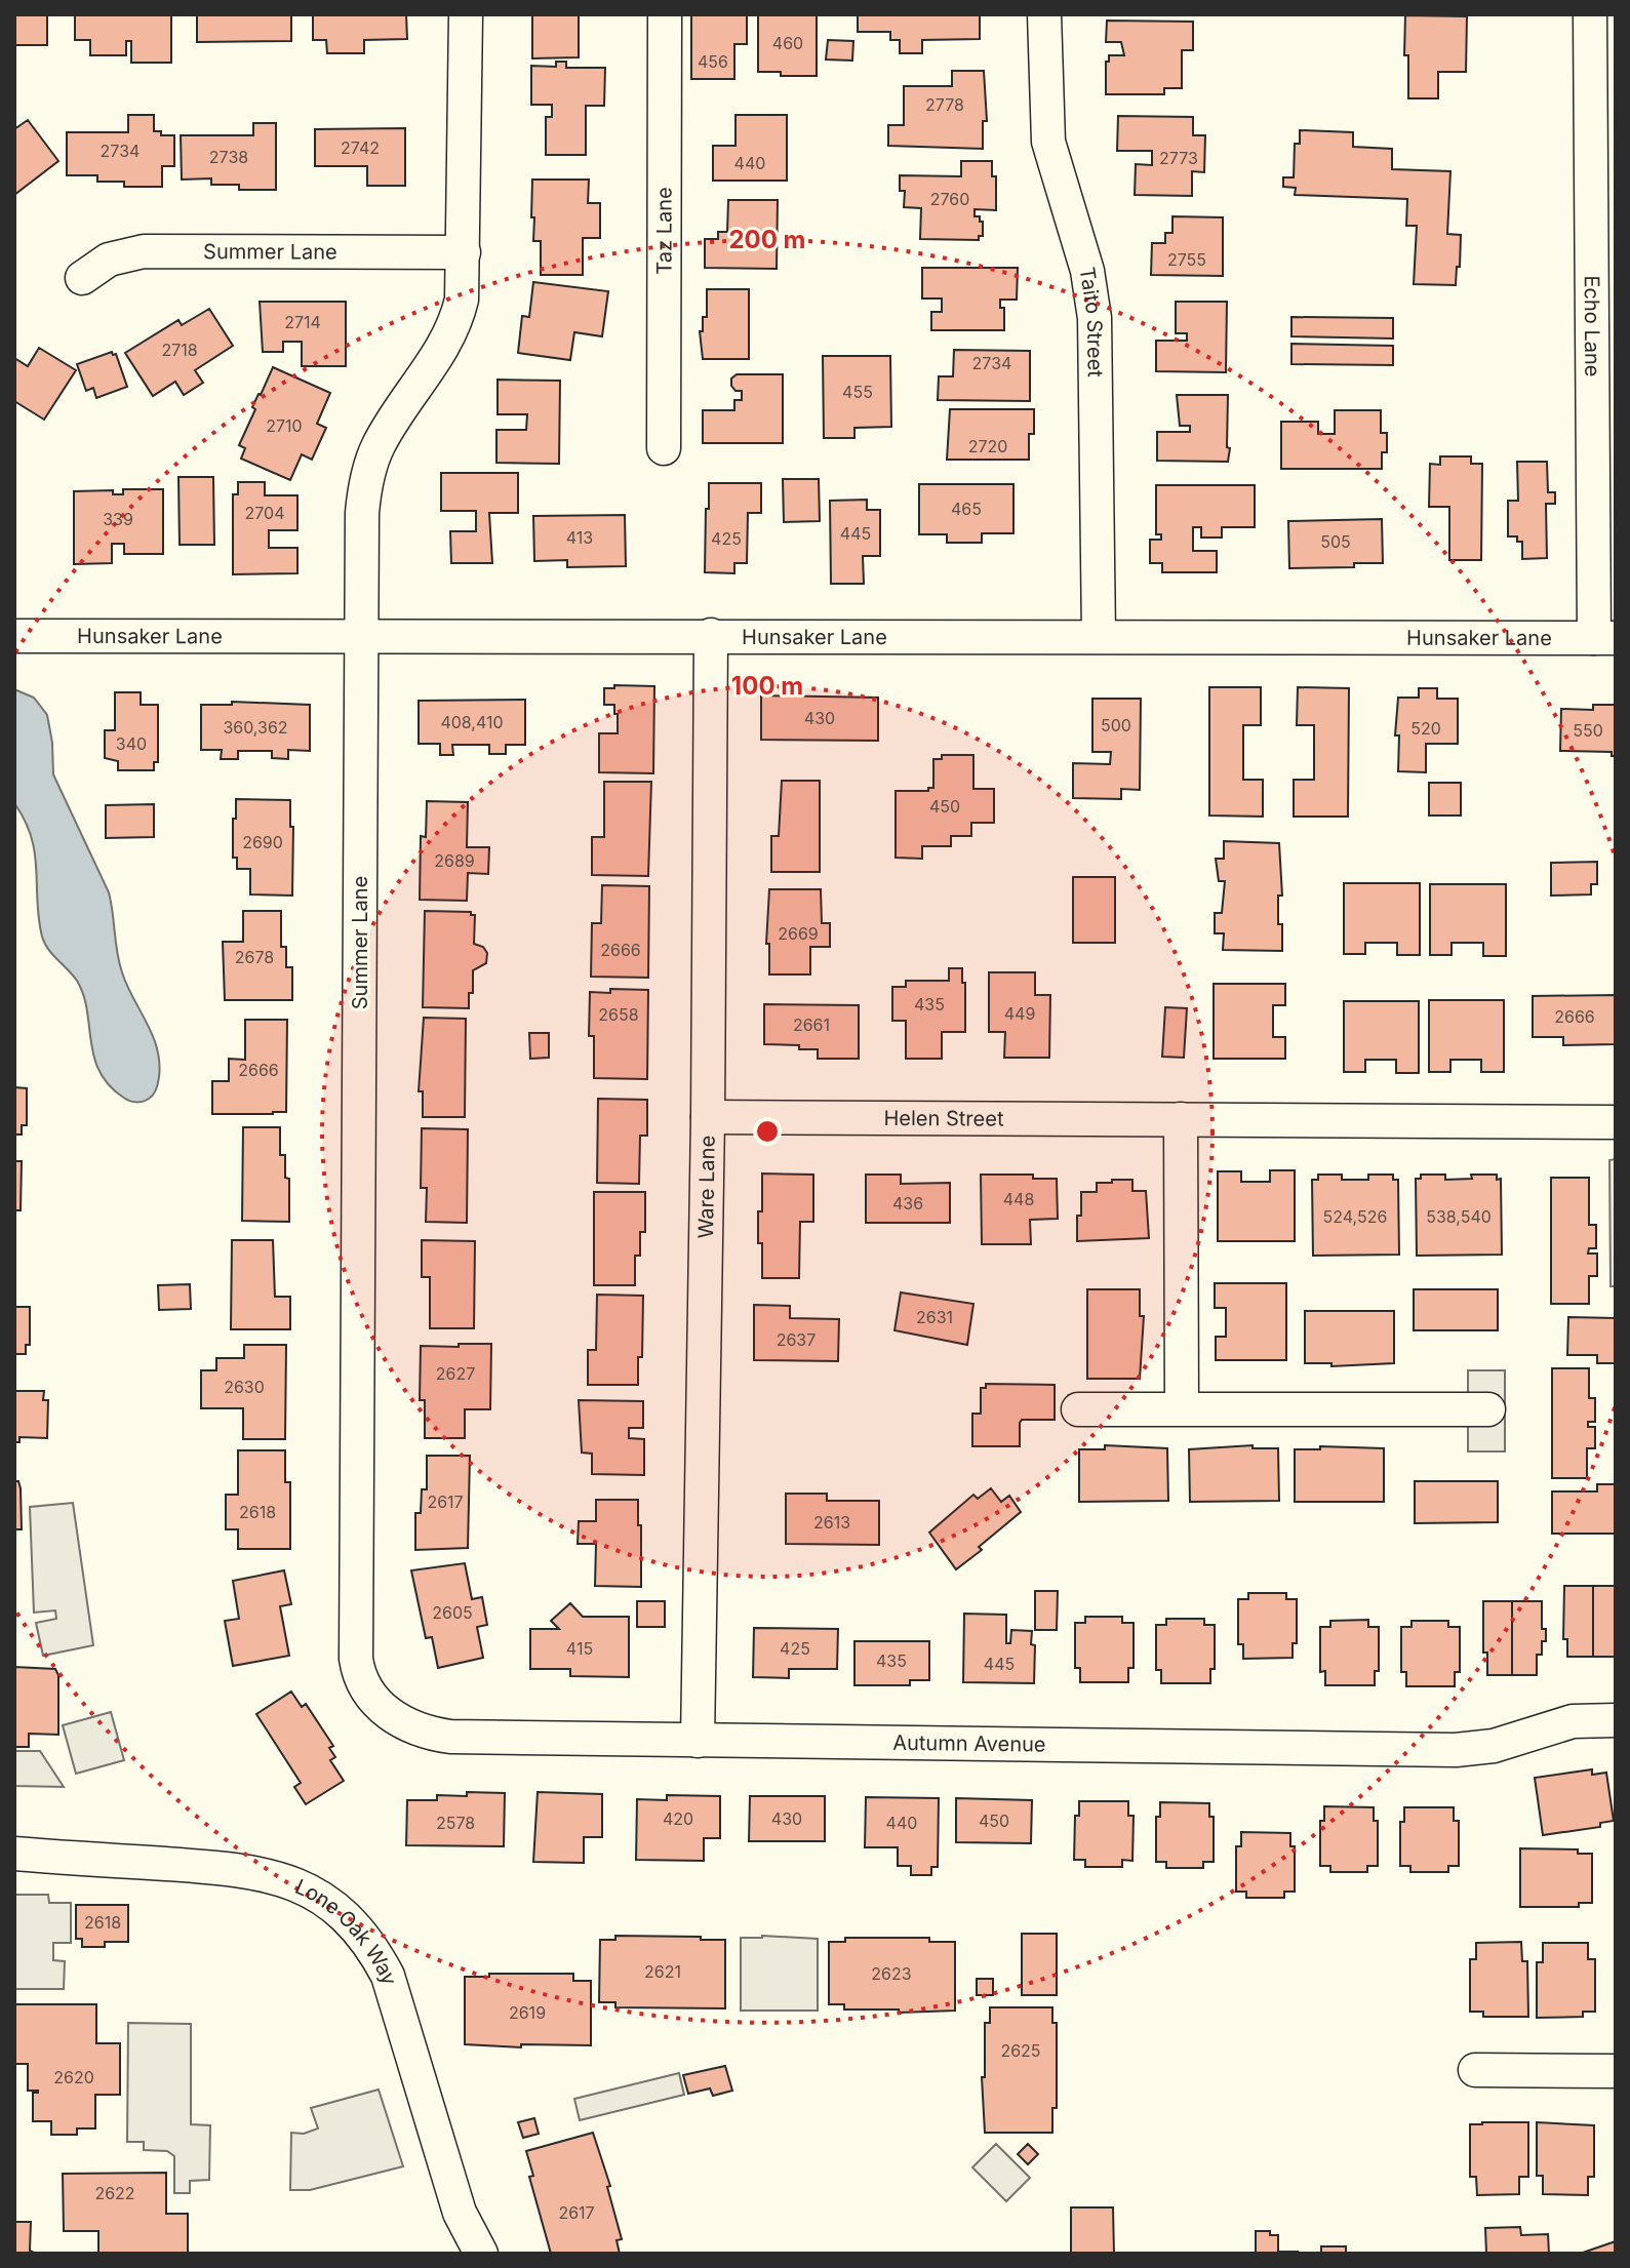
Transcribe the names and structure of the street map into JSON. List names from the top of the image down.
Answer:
{
  "streets": {
    "street": [
      "Taz Lane",
      "Summer Lane",
      "Taito Street",
      "Echo Lane",
      "Hunsaker Lane",
      "Helen Street",
      "Ware Lane",
      "Autumn Avenue",
      "Lone Oak Way"
    ]
  },
  "crossings": [
    ["Summer Lane", "Hunsaker Lane"],
    ["Summer Lane", "Autumn Avenue"],
    ["Taito Street", "Hunsaker Lane"],
    ["Echo Lane", "Hunsaker Lane"],
    ["Hunsaker Lane", "Ware Lane"],
    ["Helen Street", "Ware Lane"],
    ["Ware Lane", "Autumn Avenue"]
  ],
  "house_numbers": [
    "460",
    "456",
    "2778",
    "2742",
    "2734",
    "2738",
    "2773",
    "440",
    "2760",
    "2755",
    "2714",
    "2718",
    "2734",
    "455",
    "2710",
    "2720",
    "465",
    "2704",
    "339",
    "445",
    "413",
    "425",
    "505",
    "430",
    "408,410",
    "500",
    "360,362",
    "520",
    "550",
    "340",
    "450",
    "2690",
    "2689",
    "2669",
    "2666",
    "2678",
    "435",
    "449",
    "2658",
    "2666",
    "2661",
    "2666",
    "448",
    "436",
    "524,526",
    "538,540",
    "2631",
    "2637",
    "2627",
    "2630",
    "2617",
    "2618",
    "2613",
    "2605",
    "415",
    "425",
    "435",
    "445",
    "420",
    "430",
    "450",
    "2578",
    "440",
    "2618",
    "2621",
    "2623",
    "2619",
    "2625",
    "2620",
    "2622",
    "2617"
  ],
  "rings": ["200 m", "100 m"]
}
